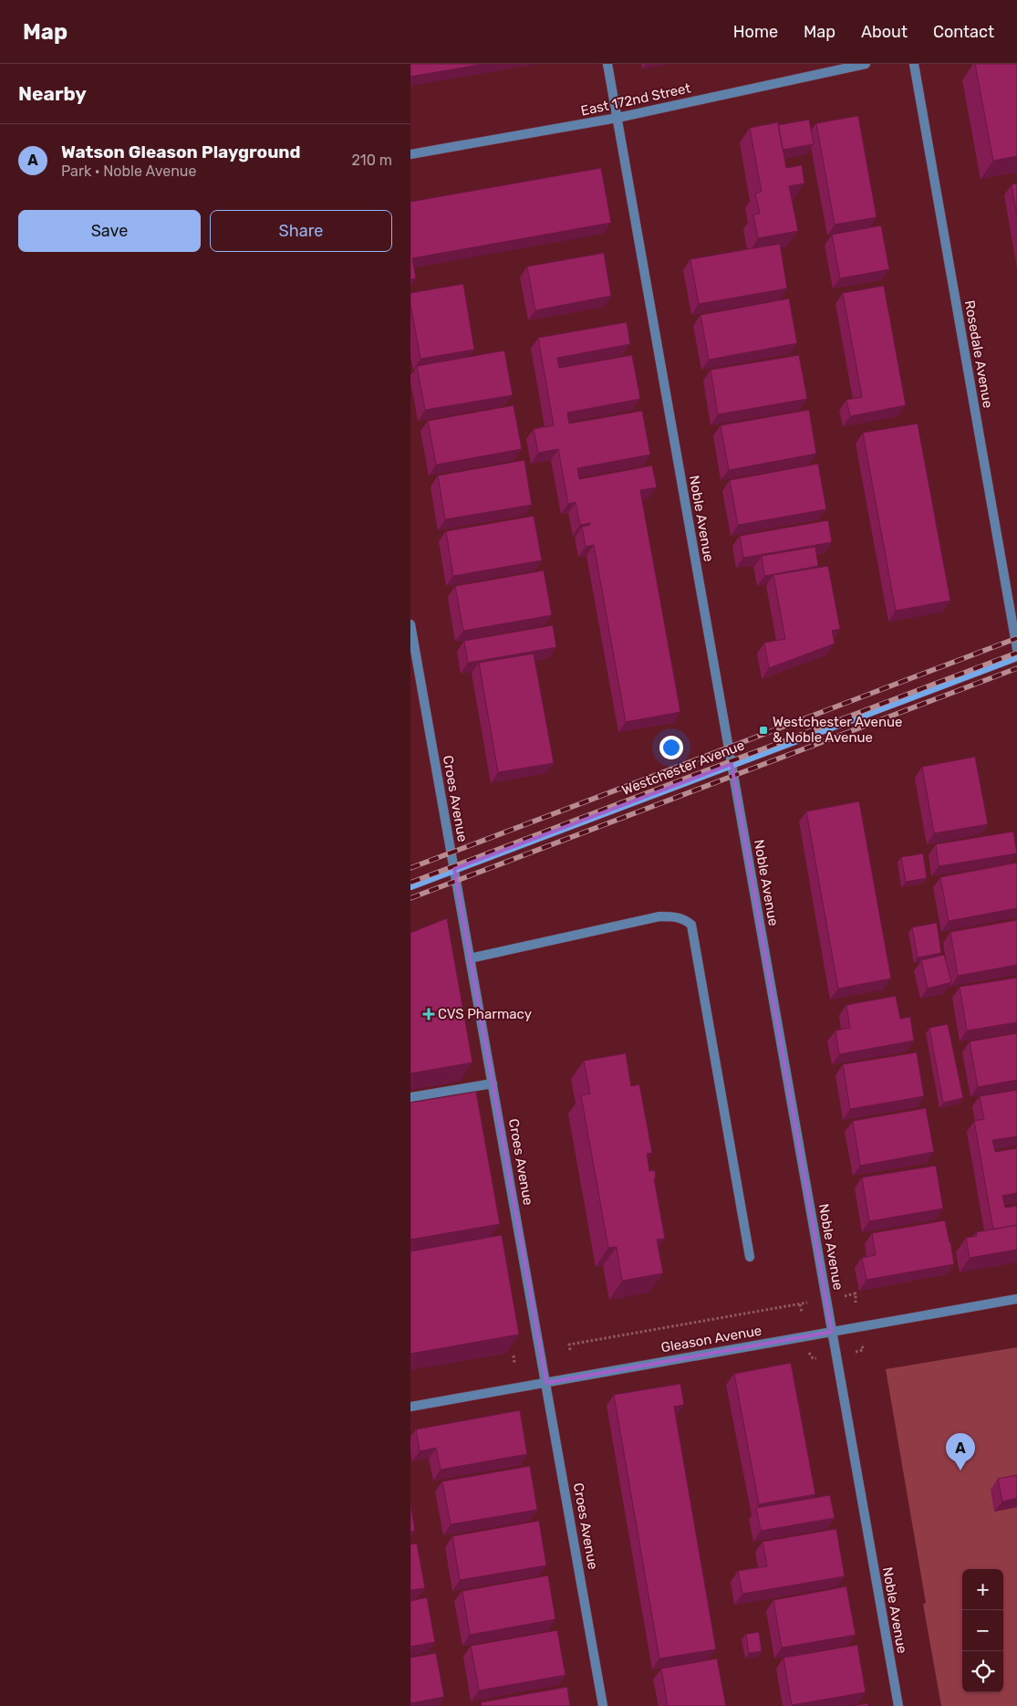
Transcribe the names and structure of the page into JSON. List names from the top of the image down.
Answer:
{
  "streets": {
    "main road": ["Westchester Avenue"],
    "street": [
      "East 172nd Street",
      "Rosedale Avenue",
      "Noble Avenue",
      "Croes Avenue",
      "Gleason Avenue"
    ]
  },
  "crossings": [
    ["East 172nd Street", "Noble Avenue"],
    ["Noble Avenue", "Westchester Avenue"],
    ["Noble Avenue", "Gleason Avenue"],
    ["Westchester Avenue", "Croes Avenue"],
    ["Croes Avenue", "Gleason Avenue"]
  ],
  "places": {
    "transit": ["Westchester Avenue & Noble Avenue"],
    "health": ["CVS Pharmacy"]
  },
  "page": {
    "header": "Map",
    "nav": [
      "Home",
      "Map",
      "About",
      "Contact"
    ],
    "heading": "Nearby",
    "list": [
      {
        "mark": "A",
        "name": "Watson Gleason Playground",
        "note": "Park · Noble Avenue",
        "value": "210 m"
      }
    ],
    "buttons": ["Save", "Share"],
    "pins": "A",
    "map_buttons": ["+", "−"]
  }
}
